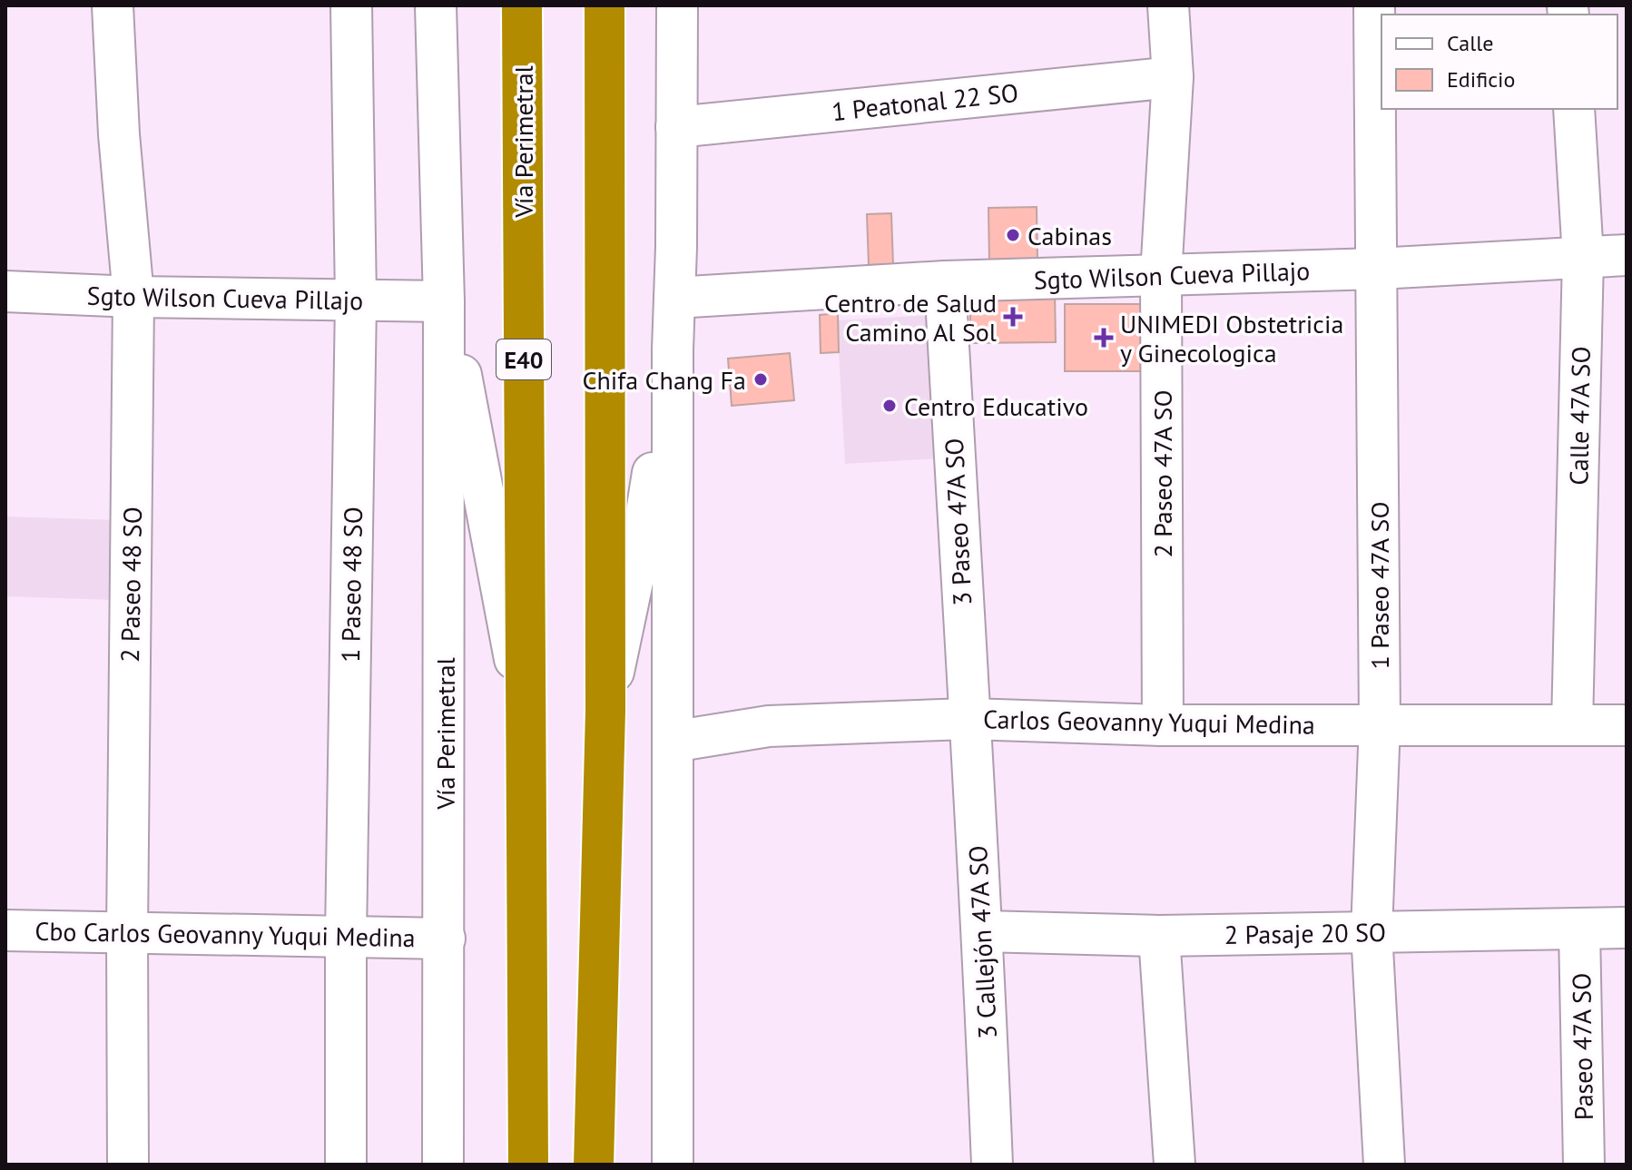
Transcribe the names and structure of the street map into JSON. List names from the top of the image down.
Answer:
{
  "streets": {
    "highway": ["Vía Perimetral", "E40"],
    "street": [
      "1 Peatonal 22 SO",
      "Sgto Wilson Cueva Pillajo",
      "Calle 47A SO",
      "2 Paseo 47A SO",
      "3 Paseo 47A SO",
      "2 Paseo 48 SO",
      "1 Paseo 48 SO",
      "1 Paseo 47A SO",
      "Carlos Geovanny Yuqui Medina",
      "2 Pasaje 20 SO",
      "Cbo Carlos Geovanny Yuqui Medina",
      "3 Callejón 47A SO",
      "Paseo 47A SO"
    ]
  },
  "crossings": [
    ["1 Peatonal 22 SO", "2 Paseo 47A SO"],
    ["Vía Perimetral", "Sgto Wilson Cueva Pillajo"],
    ["Vía Perimetral", "Cbo Carlos Geovanny Yuqui Medina"],
    ["Sgto Wilson Cueva Pillajo", "Calle 47A SO"],
    ["Sgto Wilson Cueva Pillajo", "2 Paseo 47A SO"],
    ["Sgto Wilson Cueva Pillajo", "3 Paseo 47A SO"],
    ["Sgto Wilson Cueva Pillajo", "2 Paseo 48 SO"],
    ["Sgto Wilson Cueva Pillajo", "1 Paseo 48 SO"],
    ["Sgto Wilson Cueva Pillajo", "1 Paseo 47A SO"],
    ["Calle 47A SO", "Carlos Geovanny Yuqui Medina"],
    ["2 Paseo 47A SO", "Carlos Geovanny Yuqui Medina"],
    ["3 Paseo 47A SO", "Carlos Geovanny Yuqui Medina"],
    ["3 Paseo 47A SO", "3 Callejón 47A SO"],
    ["2 Paseo 48 SO", "Cbo Carlos Geovanny Yuqui Medina"],
    ["1 Paseo 48 SO", "Cbo Carlos Geovanny Yuqui Medina"],
    ["1 Paseo 47A SO", "Carlos Geovanny Yuqui Medina"],
    ["1 Paseo 47A SO", "2 Pasaje 20 SO"],
    ["Carlos Geovanny Yuqui Medina", "3 Callejón 47A SO"],
    ["2 Pasaje 20 SO", "3 Callejón 47A SO"],
    ["2 Pasaje 20 SO", "Paseo 47A SO"]
  ],
  "places": {
    "other": ["Cabinas", "Chifa Chang Fa", "Centro Educativo"],
    "health": ["Centro de Salud Camino Al Sol", "UNIMEDI Obstetricia y Ginecologica"]
  },
  "legend": ["Calle", "Edificio"]
}
